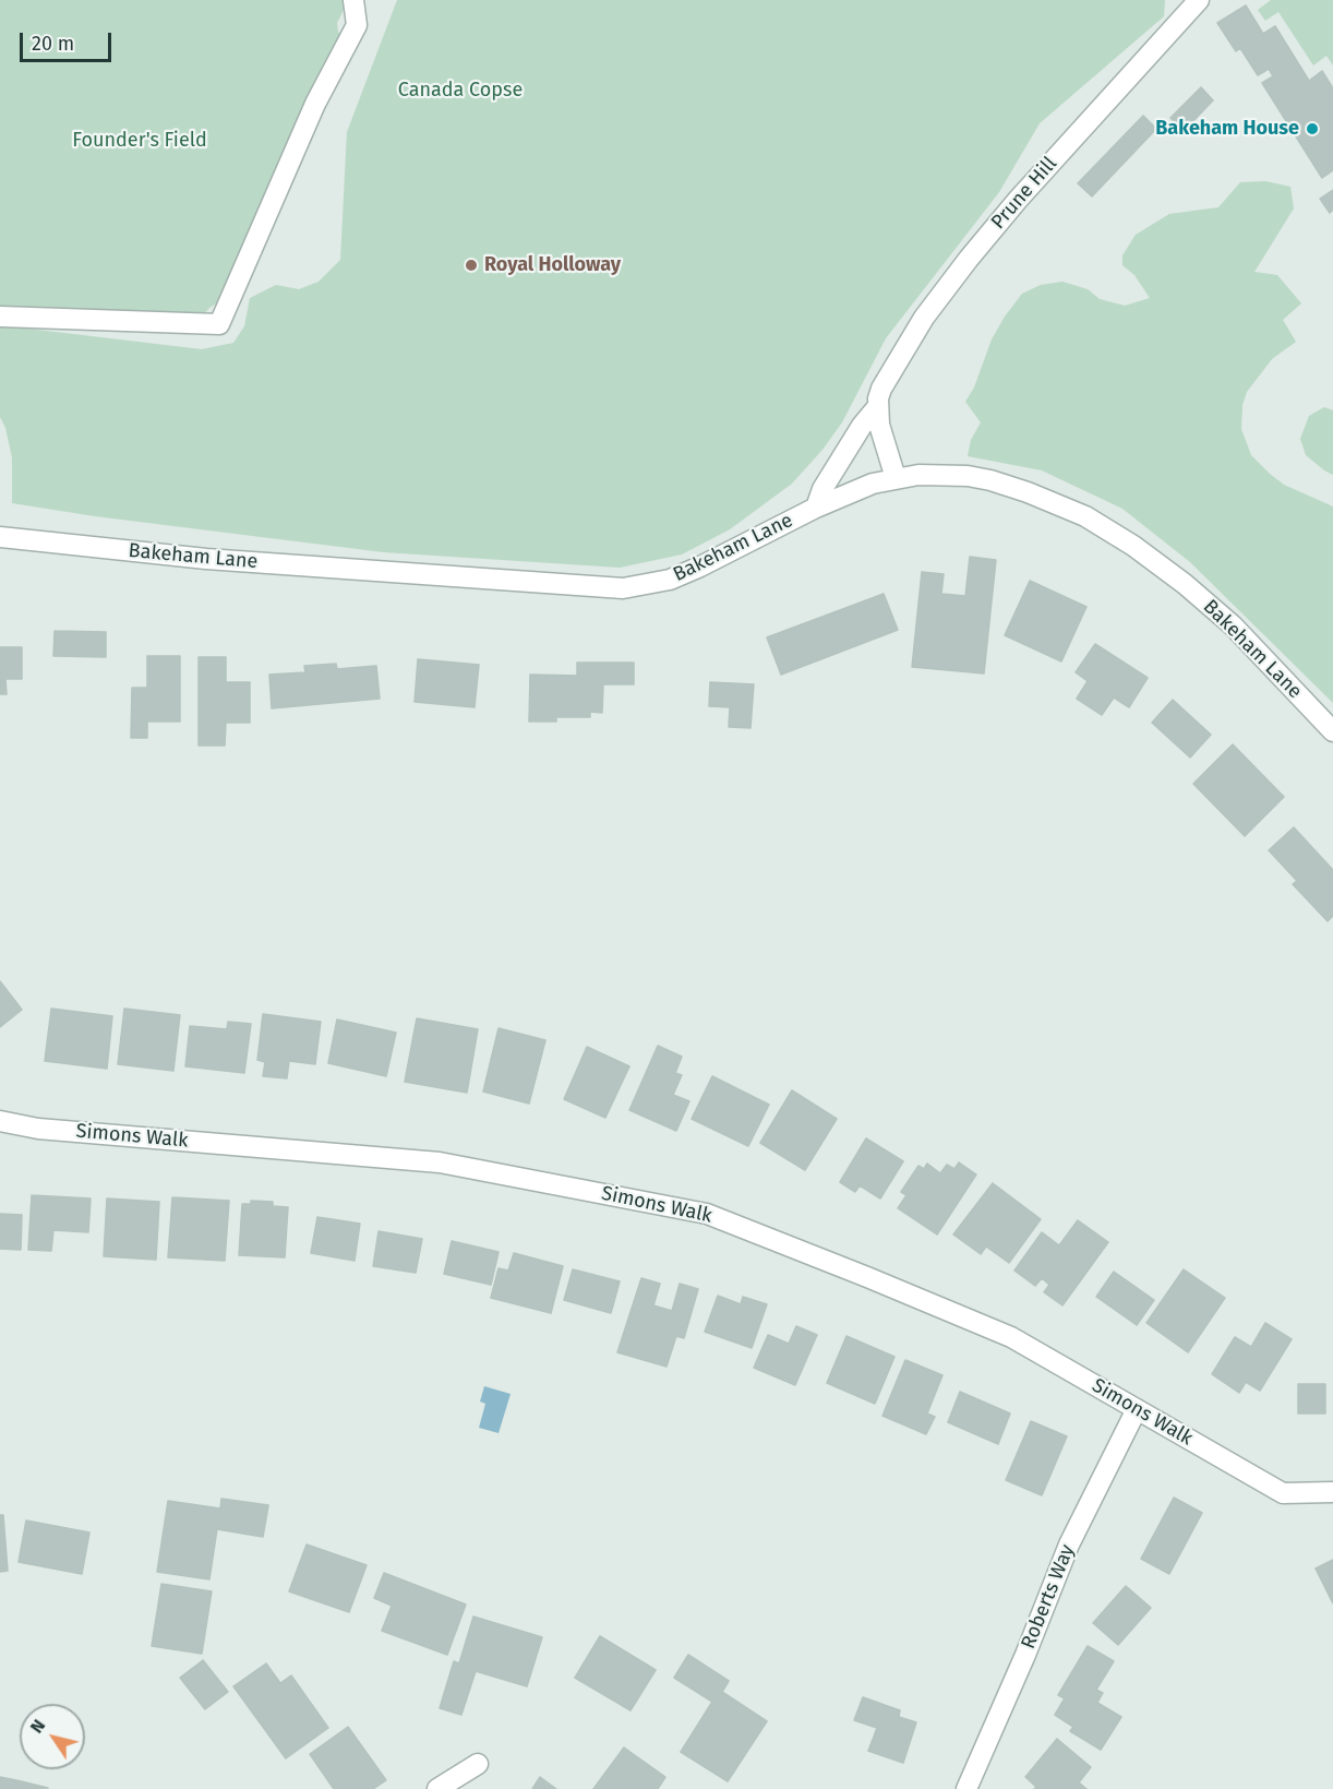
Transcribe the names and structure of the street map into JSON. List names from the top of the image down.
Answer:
{
  "streets": {
    "street": [
      "Prune Hill",
      "Bakeham Lane",
      "Simons Walk",
      "Roberts Way"
    ]
  },
  "crossings": [
    ["Prune Hill", "Bakeham Lane"],
    ["Simons Walk", "Roberts Way"]
  ],
  "parks": ["Canada Copse", "Founder's Field"],
  "places": ["Bakeham House", "Royal Holloway"],
  "scale_bar": "20 m",
  "north": "top left"
}
